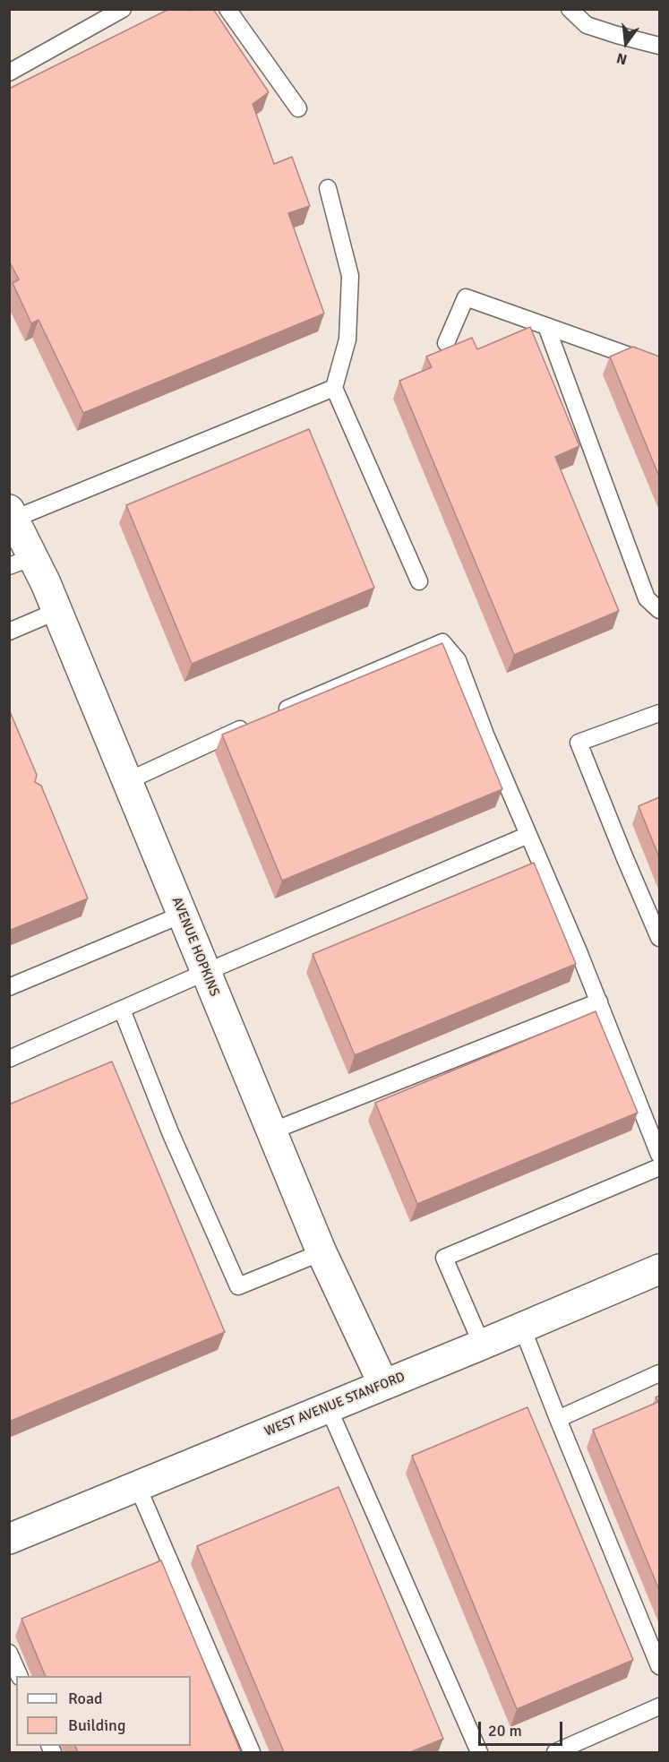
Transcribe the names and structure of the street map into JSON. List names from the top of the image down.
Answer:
{
  "streets": {
    "street": ["AVENUE HOPKINS", "WEST AVENUE STANFORD"]
  },
  "crossings": [
    ["AVENUE HOPKINS", "WEST AVENUE STANFORD"]
  ],
  "legend": ["Road", "Building"],
  "scale_bar": "20 m",
  "north": "bottom"
}
